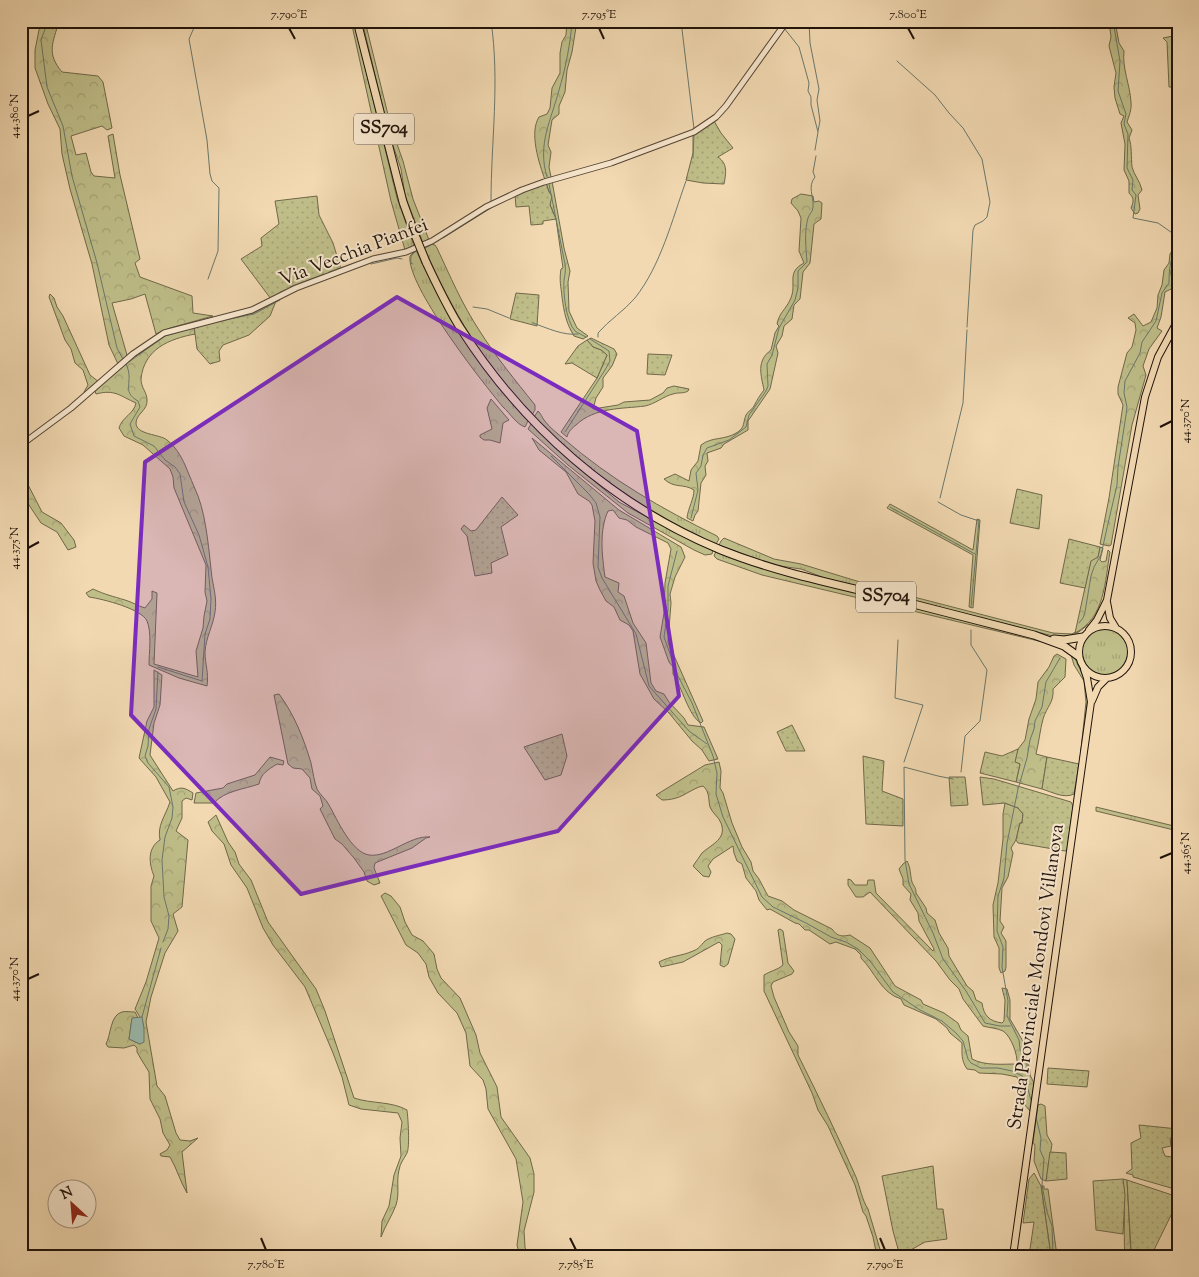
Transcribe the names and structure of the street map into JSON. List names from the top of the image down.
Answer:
{
  "streets": {
    "highway": ["SS704"],
    "main road": ["Strada Provinciale Mondovì Villanova"],
    "street": ["Via Vecchia Pianfei"]
  },
  "crossings": [
    ["SS704", "Strada Provinciale Mondovì Villanova"]
  ],
  "north": "top left",
  "coordinates": [
    "7.790°E",
    "7.795°E",
    "7.800°E",
    "44.380°N",
    "44.370°N",
    "44.375°N",
    "44.365°N",
    "7.780°E",
    "7.785°E"
  ]
}
